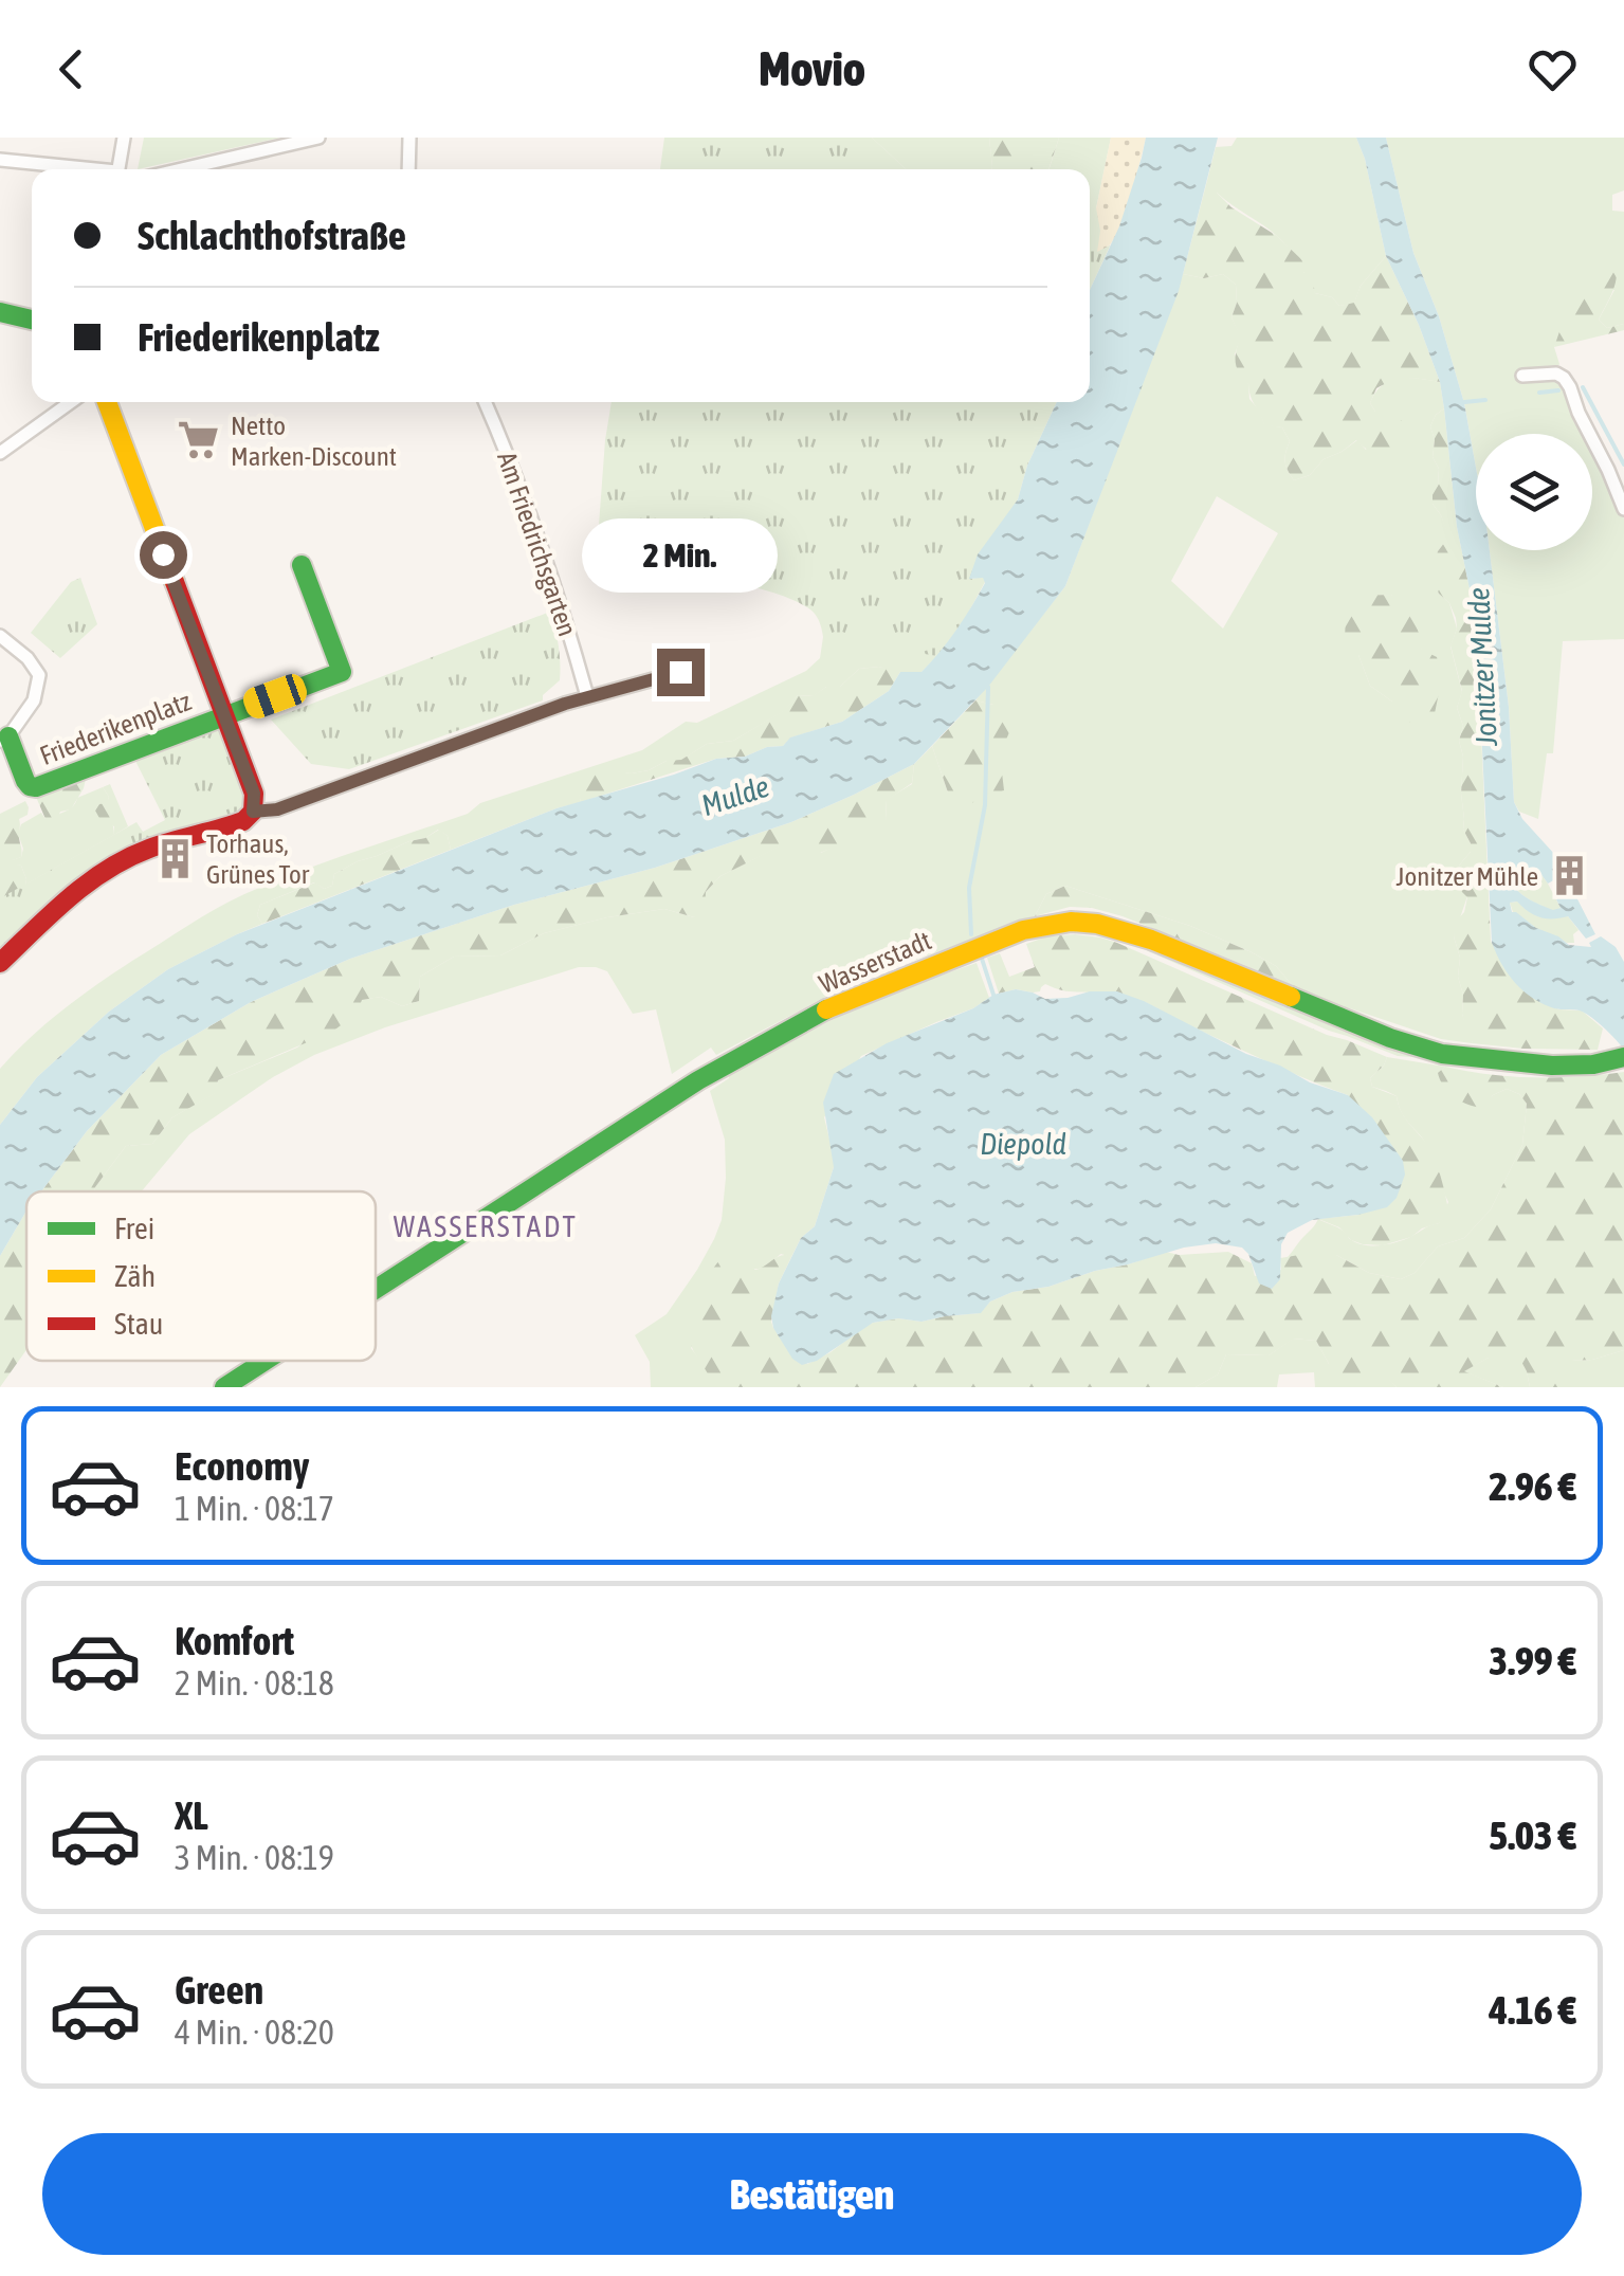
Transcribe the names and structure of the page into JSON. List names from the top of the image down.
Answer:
{
  "streets": {
    "main road": ["Friederikenplatz", "Wasserstadt"],
    "street": ["Am Friedrichsgarten"]
  },
  "districts": ["WASSERSTADT"],
  "water": ["Jonitzer Mulde", "Mulde", "Diepold"],
  "places": {
    "supermarket": ["Netto Marken-Discount"],
    "building": ["Torhaus, Grünes Tor", "Jonitzer Mühle"]
  },
  "legend": ["Frei", "Zäh", "Stau"],
  "page": {
    "header": "Movio",
    "banner": ["Schlachthofstraße", "Friederikenplatz"],
    "bubble": "2 Min.",
    "list": [
      {
        "name": "Economy",
        "note": "1 Min. · 08:17",
        "value": "2.96 €"
      },
      {
        "name": "Komfort",
        "note": "2 Min. · 08:18",
        "value": "3.99 €"
      },
      {
        "name": "XL",
        "note": "3 Min. · 08:19",
        "value": "5.03 €"
      },
      {
        "name": "Green",
        "note": "4 Min. · 08:20",
        "value": "4.16 €"
      }
    ],
    "buttons": "Bestätigen"
  }
}
